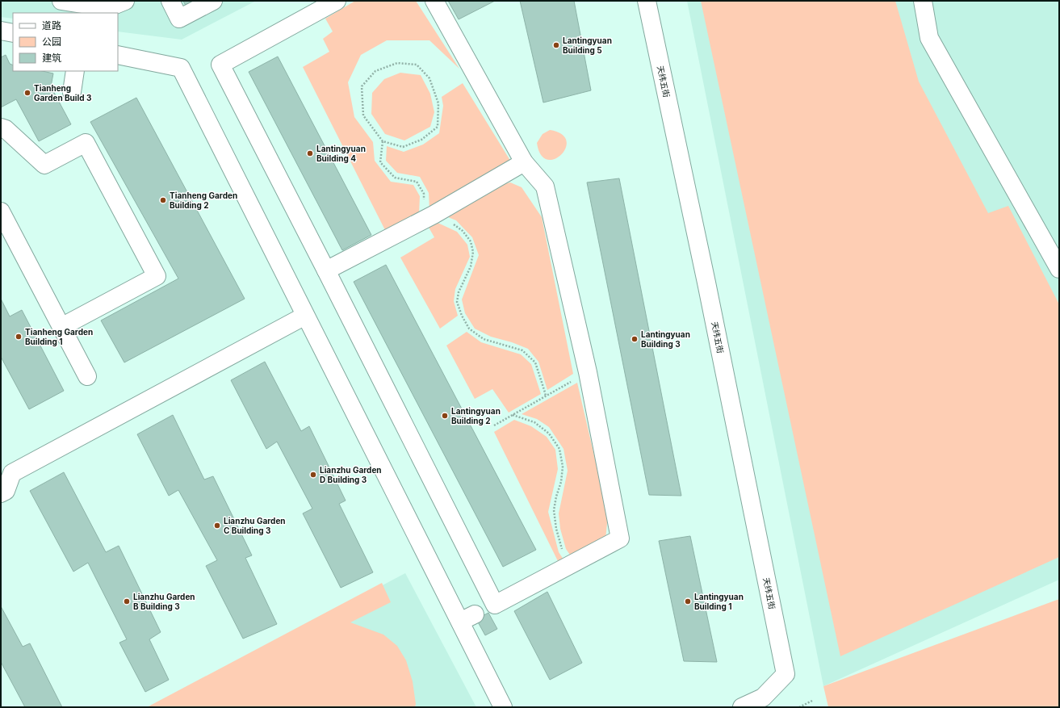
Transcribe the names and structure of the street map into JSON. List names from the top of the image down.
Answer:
{
  "streets": {
    "street": ["天纬五街"]
  },
  "places": [
    "Lantingyuan Building 5",
    "Tianheng Garden Build 3",
    "Lantingyuan Building 4",
    "Tianheng Garden Building 2",
    "Tianheng Garden Building 1",
    "Lantingyuan Building 3",
    "Lantingyuan Building 2",
    "Lianzhu Garden D Building 3",
    "Lianzhu Garden C Building 3",
    "Lianzhu Garden B Building 3",
    "Lantingyuan Building 1"
  ],
  "legend": ["道路", "公园", "建筑"]
}
